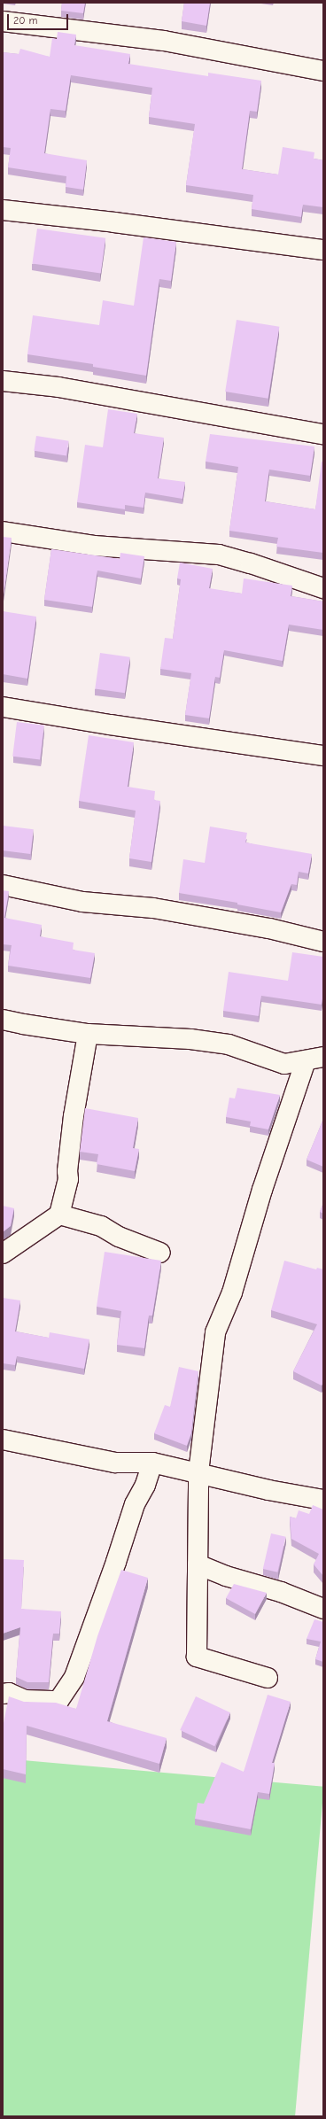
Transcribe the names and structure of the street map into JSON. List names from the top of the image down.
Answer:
{
  "scale_bar": "20 m"
}
